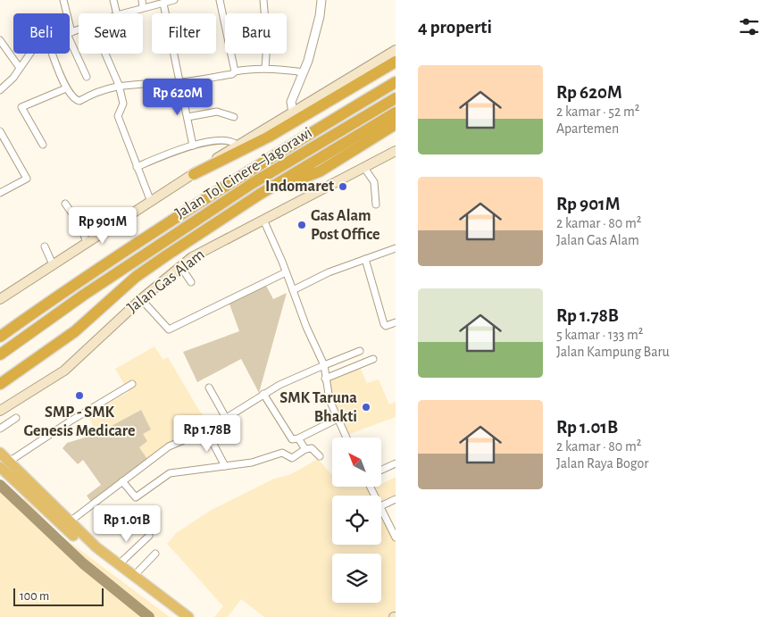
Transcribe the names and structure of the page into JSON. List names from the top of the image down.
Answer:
{
  "streets": {
    "highway": ["Jalan Tol Cinere–Jagorawi"],
    "main road": ["Jalan Gas Alam"]
  },
  "places": [
    "Indomaret",
    "Gas Alam Post Office",
    "SMP - SMK Genesis Medicare",
    "SMK Taruna Bhakti"
  ],
  "scale_bar": "100 m",
  "north": "top left",
  "page": {
    "heading": "4 properti",
    "chip": [
      "Beli",
      "Sewa",
      "Filter",
      "Baru"
    ],
    "list": [
      {
        "name": "Rp 620M",
        "note": "2 kamar · 52 m² · Apartemen"
      },
      {
        "name": "Rp 901M",
        "note": "2 kamar · 80 m² · Jalan Gas Alam"
      },
      {
        "name": "Rp 1.78B",
        "note": "5 kamar · 133 m² · Jalan Kampung Baru"
      },
      {
        "name": "Rp 1.01B",
        "note": "2 kamar · 80 m² · Jalan Raya Bogor"
      }
    ],
    "price": [
      "Rp 620M",
      "Rp 901M",
      "Rp 1.78B",
      "Rp 1.01B"
    ],
    "scale": "100 m"
  }
}
